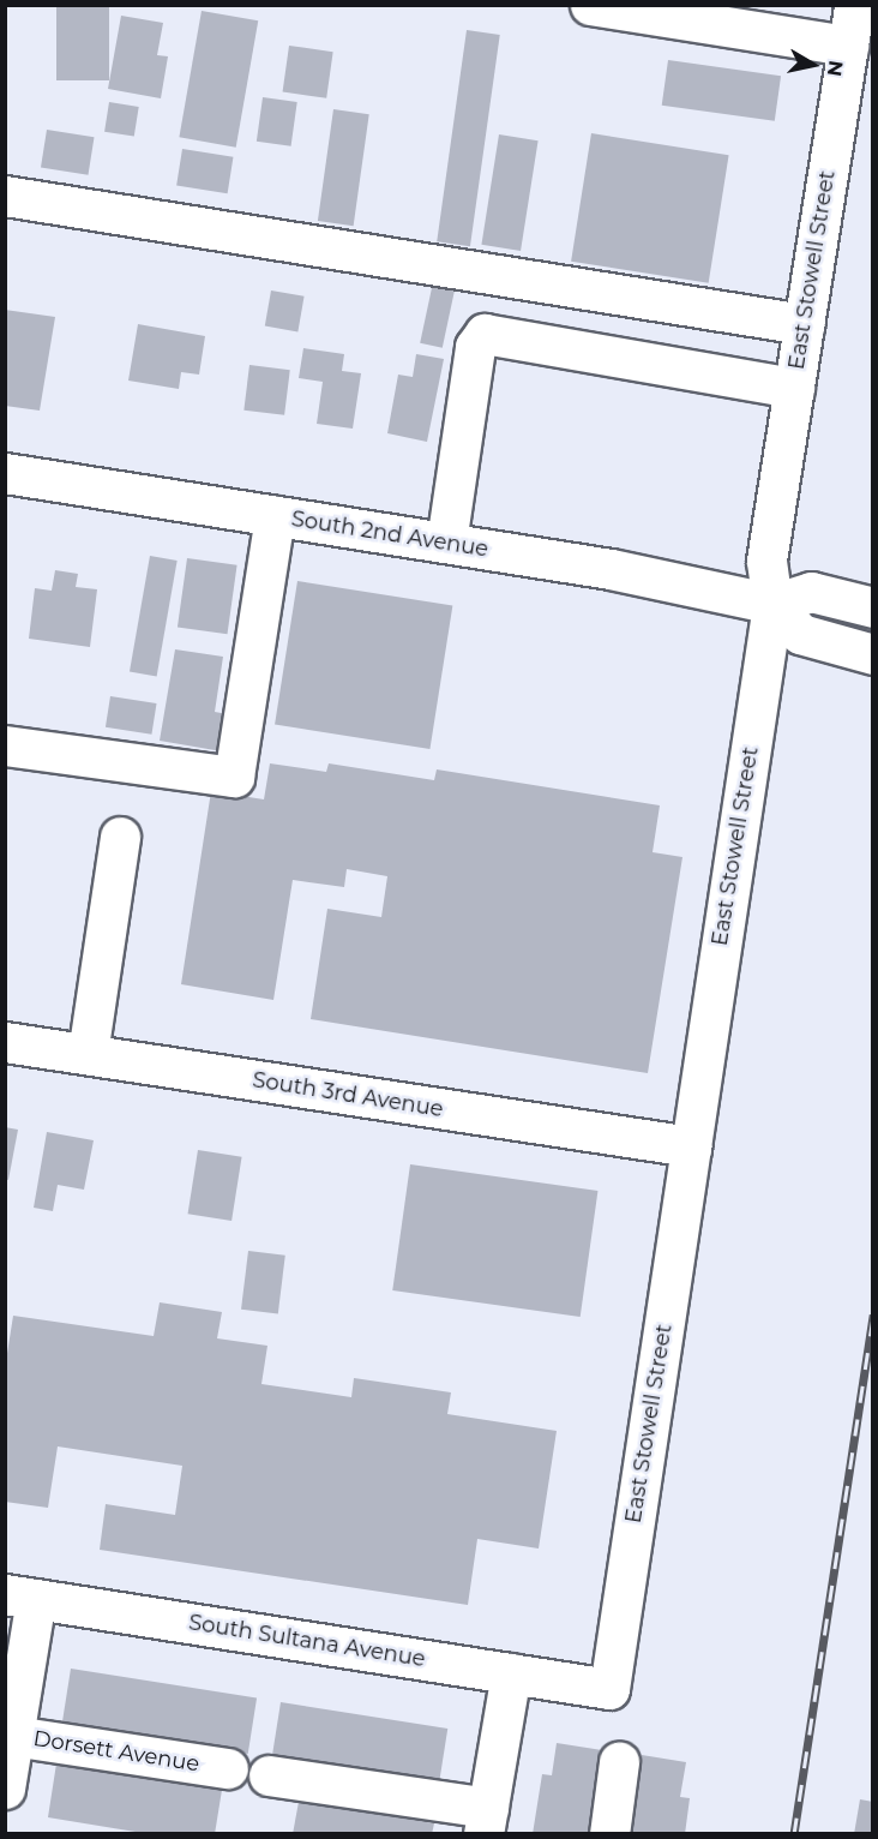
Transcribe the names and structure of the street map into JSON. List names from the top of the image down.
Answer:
{
  "streets": {
    "street": [
      "East Stowell Street",
      "South 2nd Avenue",
      "South 3rd Avenue",
      "South Sultana Avenue",
      "Dorsett Avenue"
    ]
  },
  "crossings": [
    ["East Stowell Street", "South 2nd Avenue"],
    ["East Stowell Street", "South 3rd Avenue"],
    ["East Stowell Street", "South Sultana Avenue"]
  ],
  "north": "right"
}
